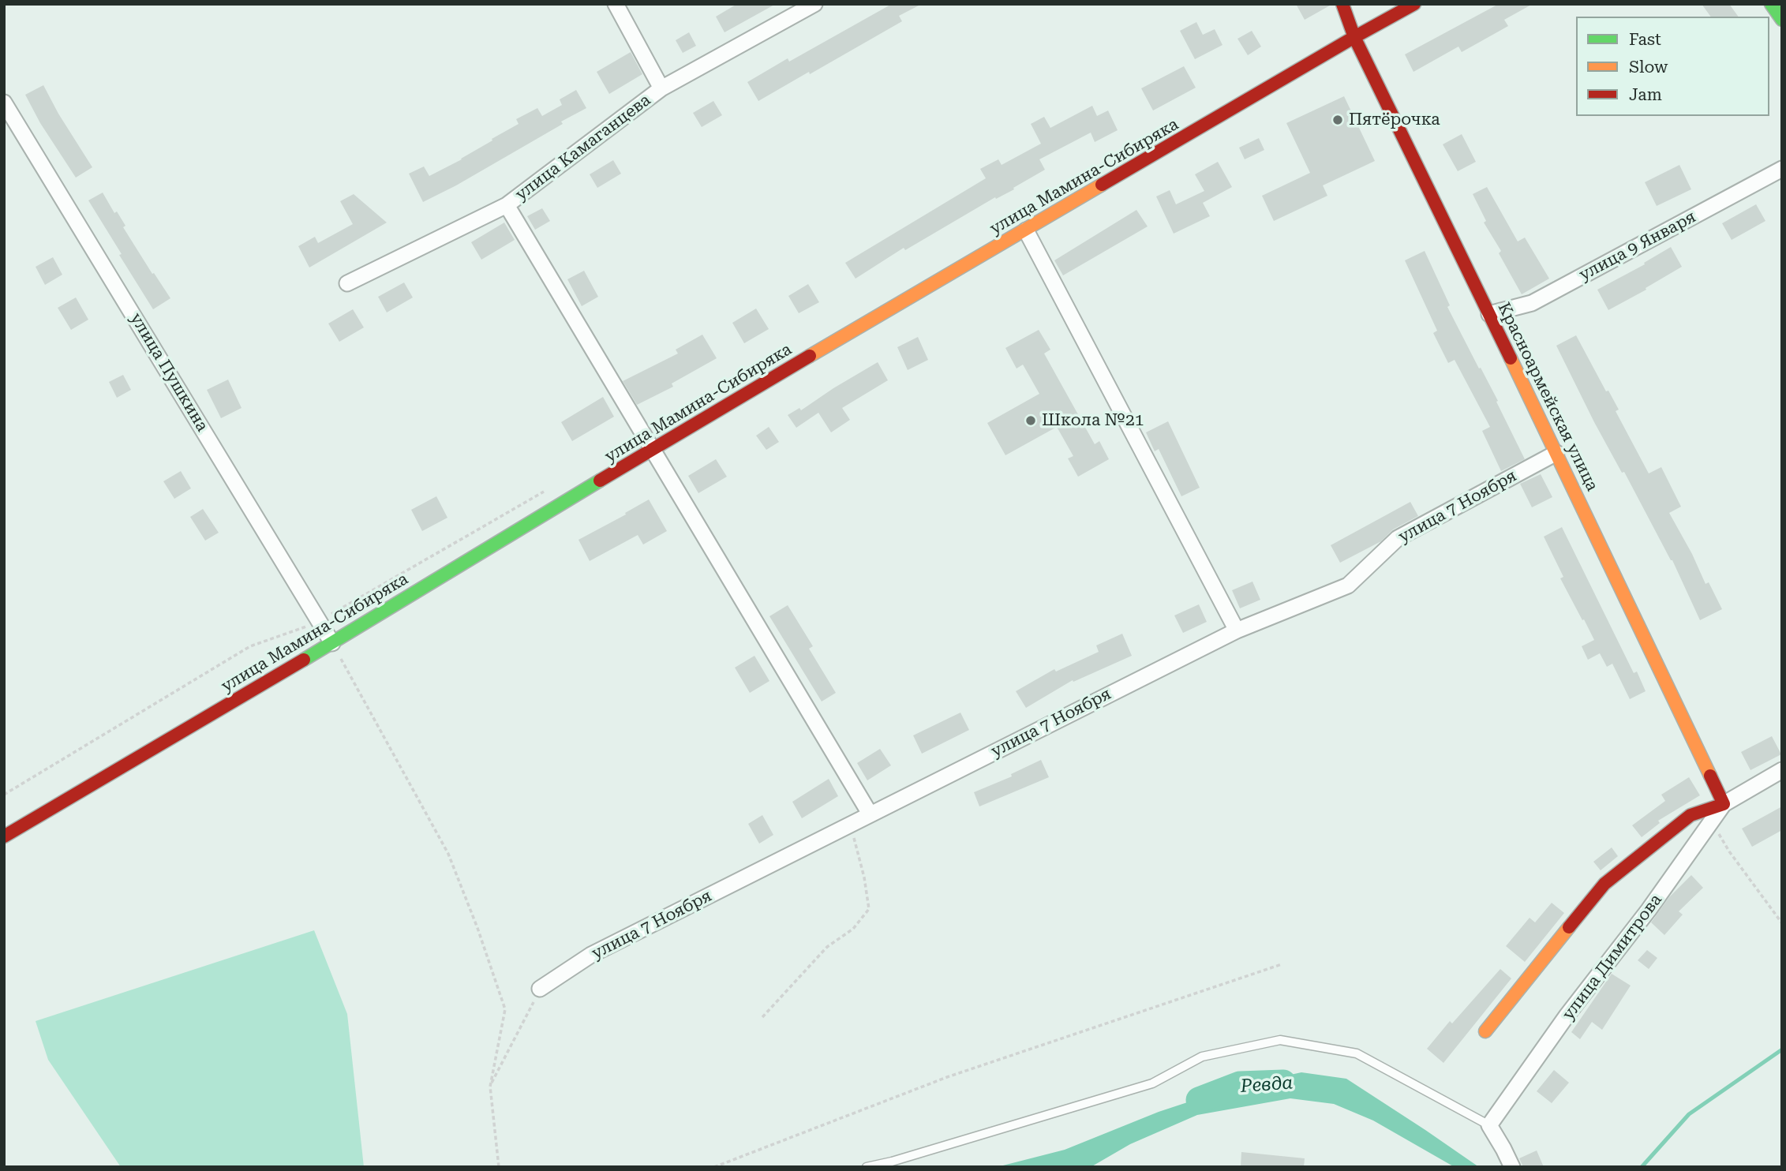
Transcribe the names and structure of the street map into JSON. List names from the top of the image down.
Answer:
{
  "streets": {
    "street": [
      "улица Камаганцева",
      "улица Мамина-Сибиряка",
      "улица 9 Января",
      "улица Пушкина",
      "Красноармейская улица",
      "улица 7 Ноября",
      "улица Димитрова"
    ]
  },
  "crossings": [
    ["улица Мамина-Сибиряка", "улица Пушкина"],
    ["улица Мамина-Сибиряка", "Красноармейская улица"],
    ["улица 9 Января", "Красноармейская улица"],
    ["Красноармейская улица", "улица 7 Ноября"],
    ["Красноармейская улица", "улица Димитрова"]
  ],
  "water": ["Ревда"],
  "places": ["Пятёрочка", "Школа №21"],
  "legend": ["Fast", "Slow", "Jam"]
}
